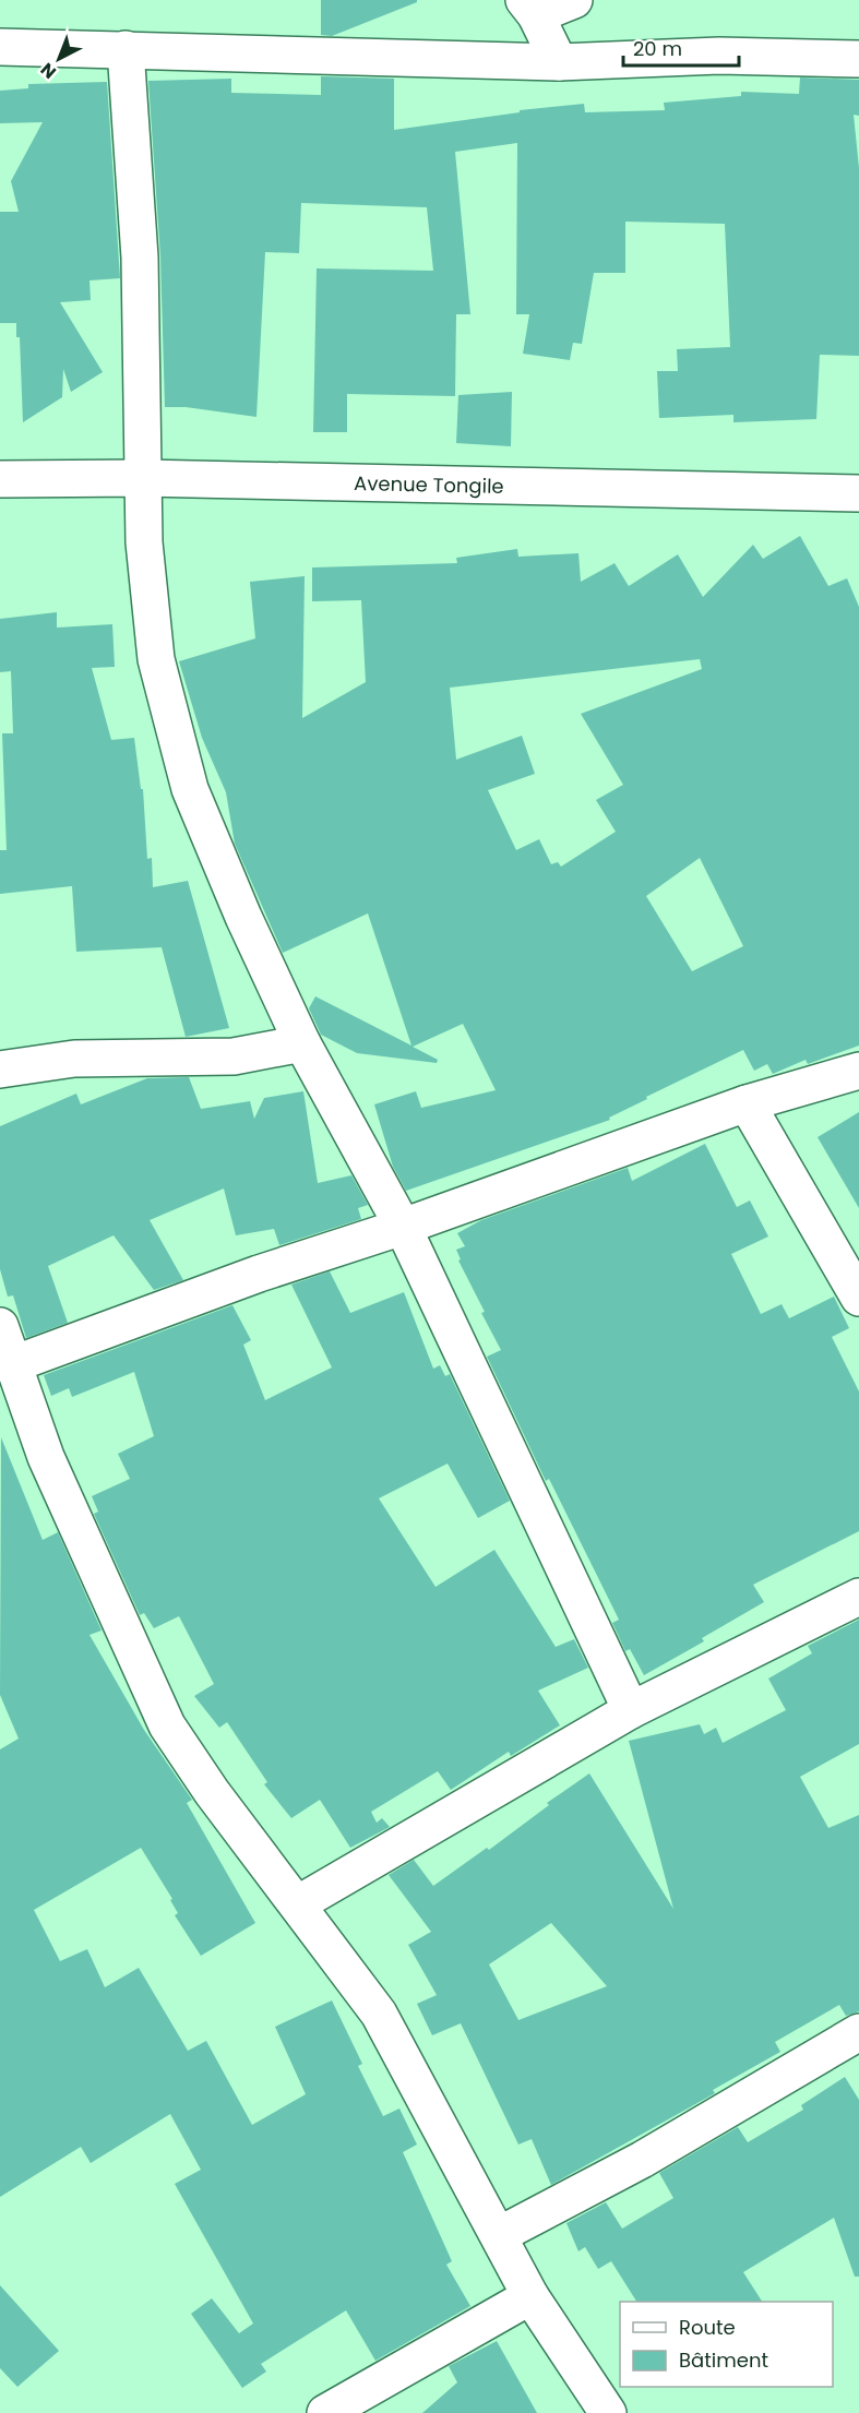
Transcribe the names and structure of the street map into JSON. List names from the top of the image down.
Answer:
{
  "streets": {
    "street": ["Avenue Tongile"]
  },
  "legend": ["Route", "Bâtiment"],
  "scale_bar": "20 m",
  "north": "bottom left"
}
